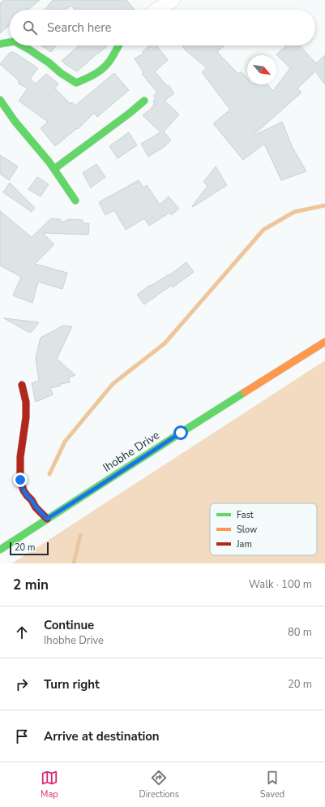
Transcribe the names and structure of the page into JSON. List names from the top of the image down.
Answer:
{
  "streets": {
    "street": ["Ihobhe Drive"]
  },
  "legend": ["Fast", "Slow", "Jam"],
  "scale_bar": "20 m",
  "north": "bottom right",
  "page": {
    "search": "Search here",
    "scale": "20 m",
    "heading": ["2 min", "Walk · 100 m"],
    "list": [
      ["Continue", "Ihobhe Drive", "80 m"],
      ["Turn right", "20 m"],
      "Arrive at destination"
    ],
    "nav": ["Map", "Directions", "Saved"]
  }
}
